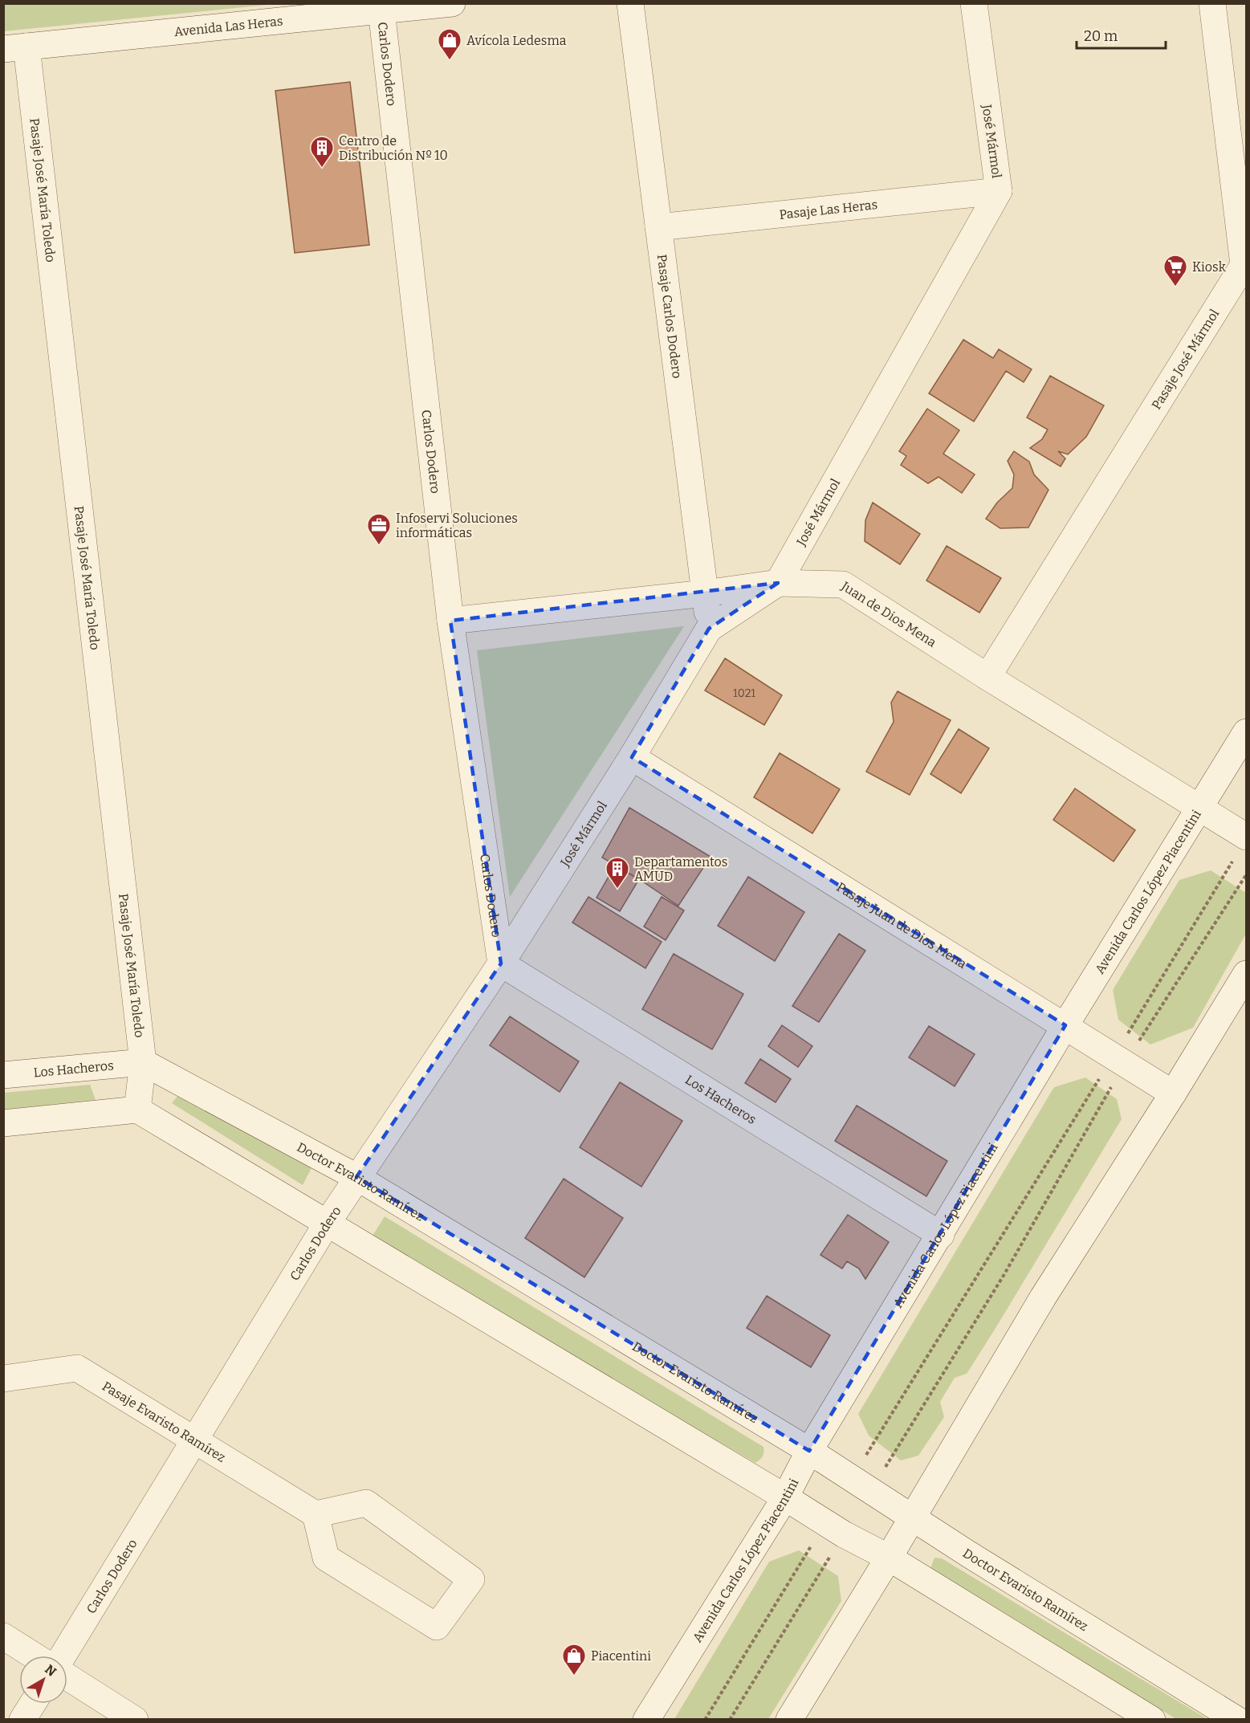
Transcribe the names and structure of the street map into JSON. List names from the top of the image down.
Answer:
{
  "streets": {
    "street": [
      "Avenida Las Heras",
      "Carlos Dodero",
      "José Mármol",
      "Pasaje José María Toledo",
      "Pasaje Las Heras",
      "Pasaje Carlos Dodero",
      "Pasaje José Mármol",
      "Juan de Dios Mena",
      "Avenida Carlos López Piacentini",
      "Pasaje Juan de Dios Mena",
      "Los Hacheros",
      "Doctor Evaristo Ramírez",
      "Pasaje Evaristo Ramírez"
    ]
  },
  "crossings": [
    ["Avenida Las Heras", "Carlos Dodero"],
    ["Avenida Las Heras", "Pasaje José María Toledo"],
    ["Carlos Dodero", "José Mármol"],
    ["Carlos Dodero", "Juan de Dios Mena"],
    ["Carlos Dodero", "Los Hacheros"],
    ["Carlos Dodero", "Doctor Evaristo Ramírez"],
    ["Carlos Dodero", "Pasaje Evaristo Ramírez"],
    ["José Mármol", "Pasaje Las Heras"],
    ["José Mármol", "Pasaje Carlos Dodero"],
    ["José Mármol", "Juan de Dios Mena"],
    ["José Mármol", "Pasaje Juan de Dios Mena"],
    ["José Mármol", "Los Hacheros"],
    ["Pasaje José María Toledo", "Los Hacheros"],
    ["Pasaje José María Toledo", "Doctor Evaristo Ramírez"],
    ["Pasaje Las Heras", "Pasaje Carlos Dodero"],
    ["Pasaje Carlos Dodero", "Juan de Dios Mena"],
    ["Pasaje José Mármol", "Juan de Dios Mena"],
    ["Juan de Dios Mena", "Avenida Carlos López Piacentini"],
    ["Avenida Carlos López Piacentini", "Pasaje Juan de Dios Mena"],
    ["Avenida Carlos López Piacentini", "Los Hacheros"],
    ["Avenida Carlos López Piacentini", "Doctor Evaristo Ramírez"],
    ["Los Hacheros", "Doctor Evaristo Ramírez"]
  ],
  "places": {
    "shop": ["Avícola Ledesma", "Piacentini"],
    "building": ["Centro de Distribución Nº 10", "Departamentos AMUD"],
    "supermarket": ["Kiosk"],
    "office": ["Infoservi Soluciones informáticas"]
  },
  "house_numbers": ["1021"],
  "scale_bar": "20 m",
  "north": "top right"
}
